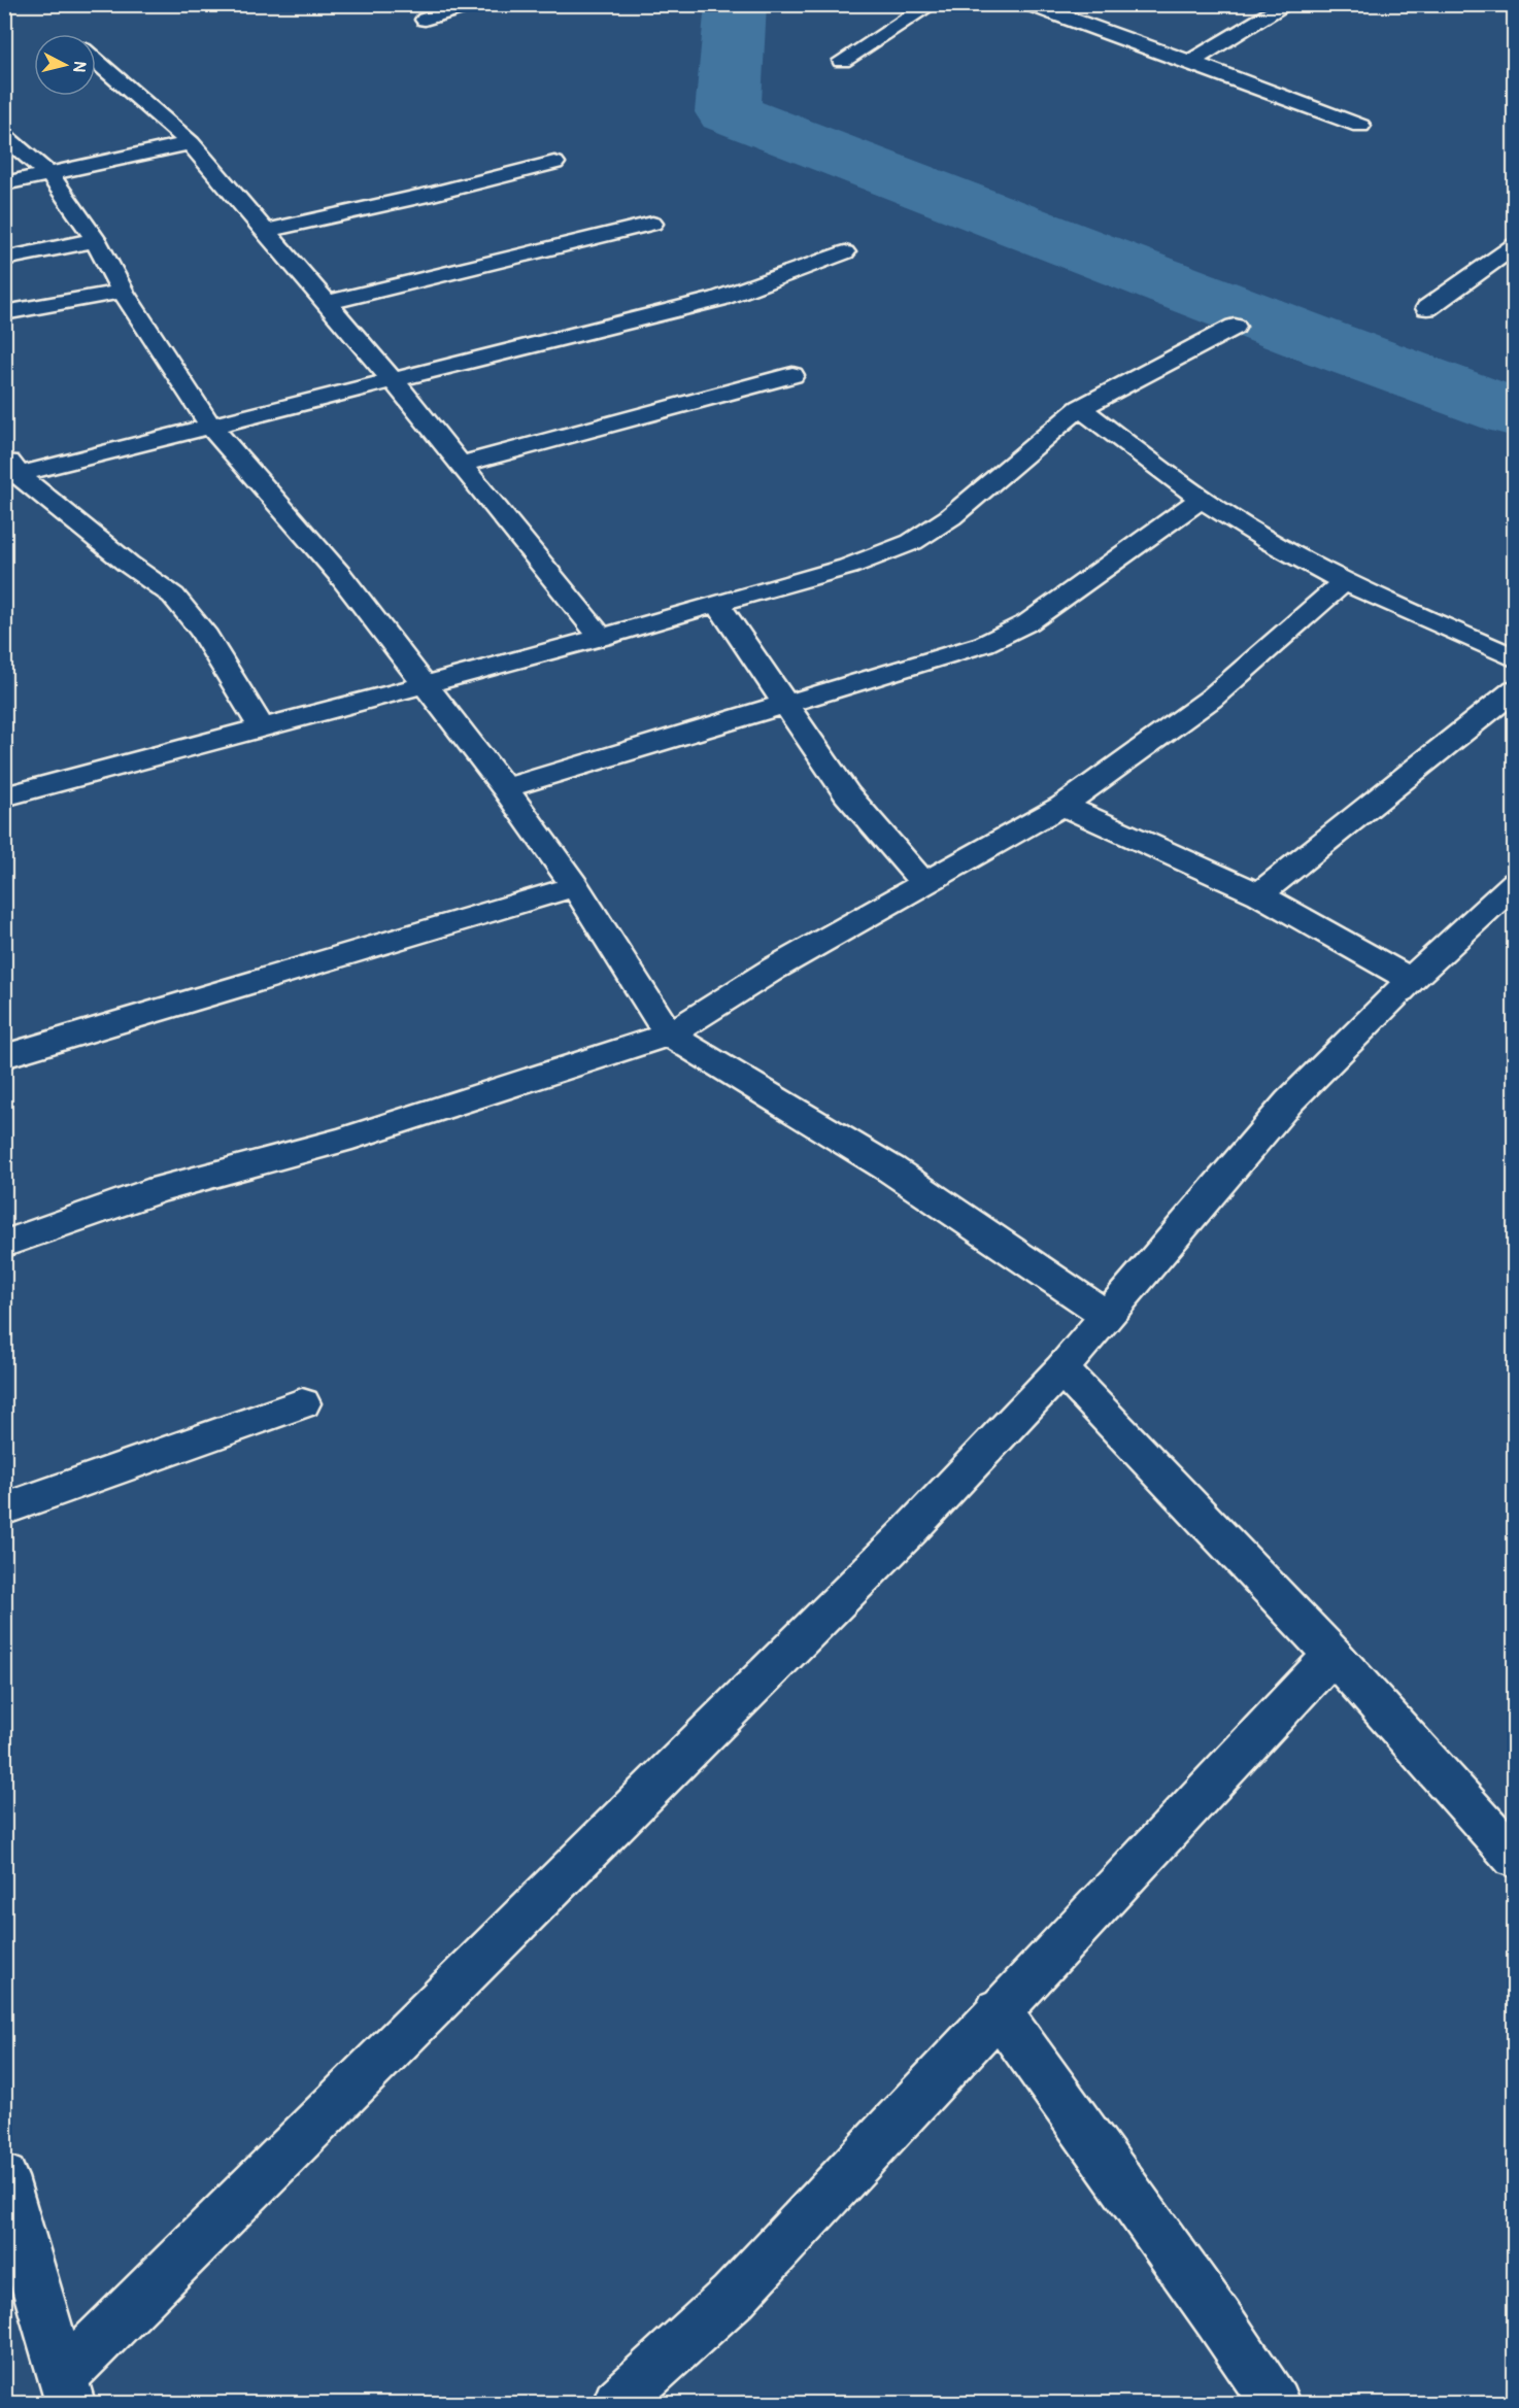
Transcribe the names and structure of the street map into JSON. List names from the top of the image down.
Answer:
{
  "north": "right"
}
